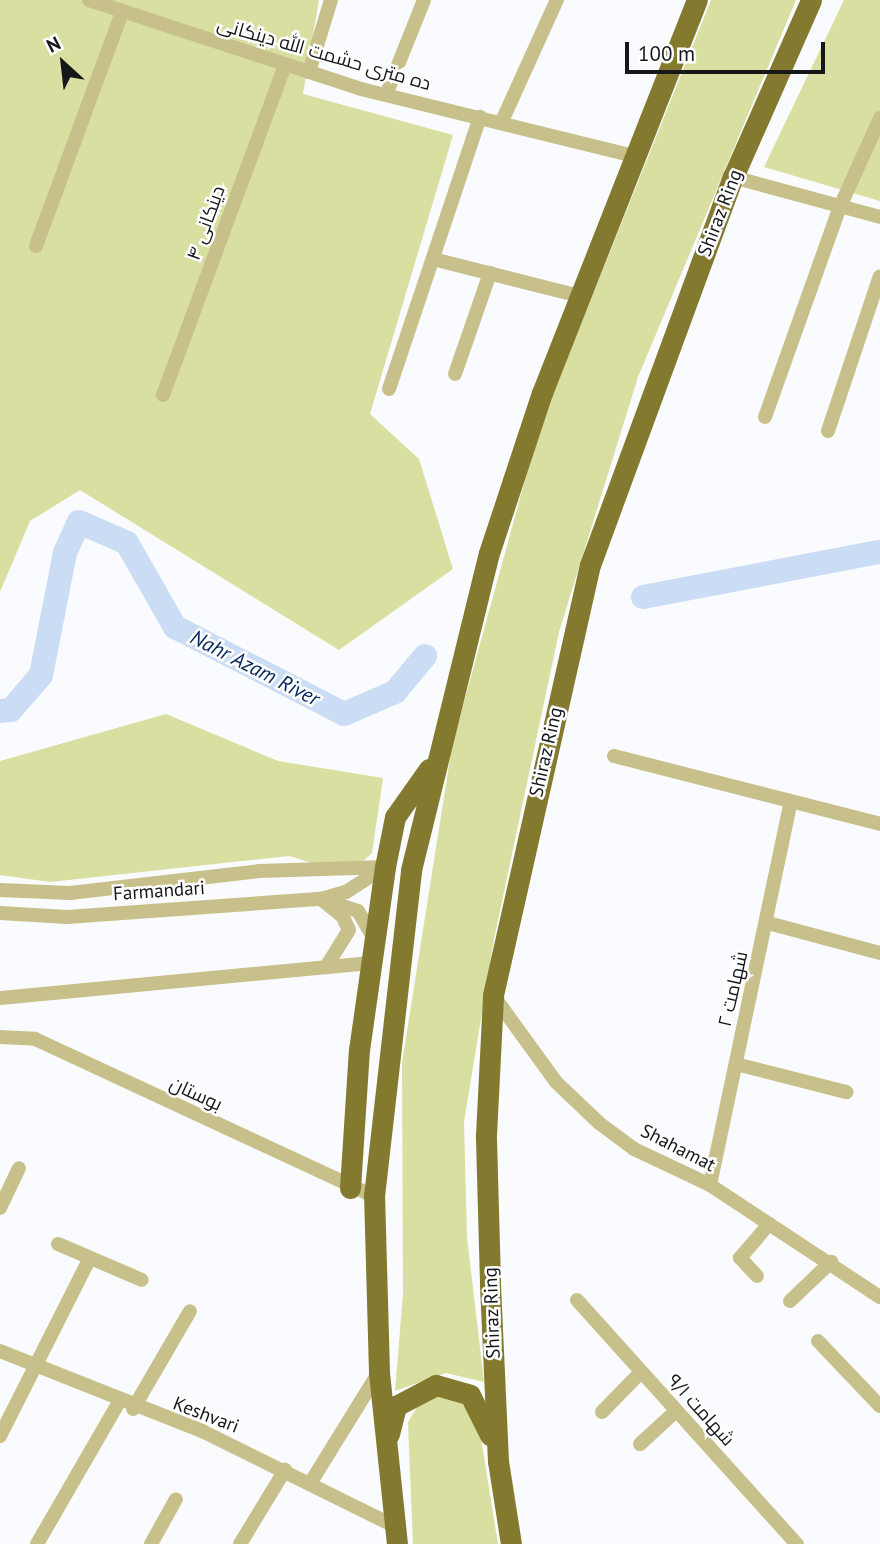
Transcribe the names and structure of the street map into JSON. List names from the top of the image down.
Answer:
{
  "streets": {
    "highway": ["Shiraz Ring"],
    "street": [
      "ده متری حشمت الله دینکانی",
      "۴ دینکانی",
      "Farmandari",
      "۲ شهامت",
      "بوستان",
      "Shahamat",
      "۹/۱ شهامت",
      "Keshvari"
    ]
  },
  "crossings": [
    ["ده متری حشمت الله دینکانی", "۴ دینکانی"],
    ["Shiraz Ring", "Shahamat"],
    ["۲ شهامت", "Shahamat"]
  ],
  "water": ["Nahr Azam River"],
  "scale_bar": "100 m",
  "north": "top left"
}
